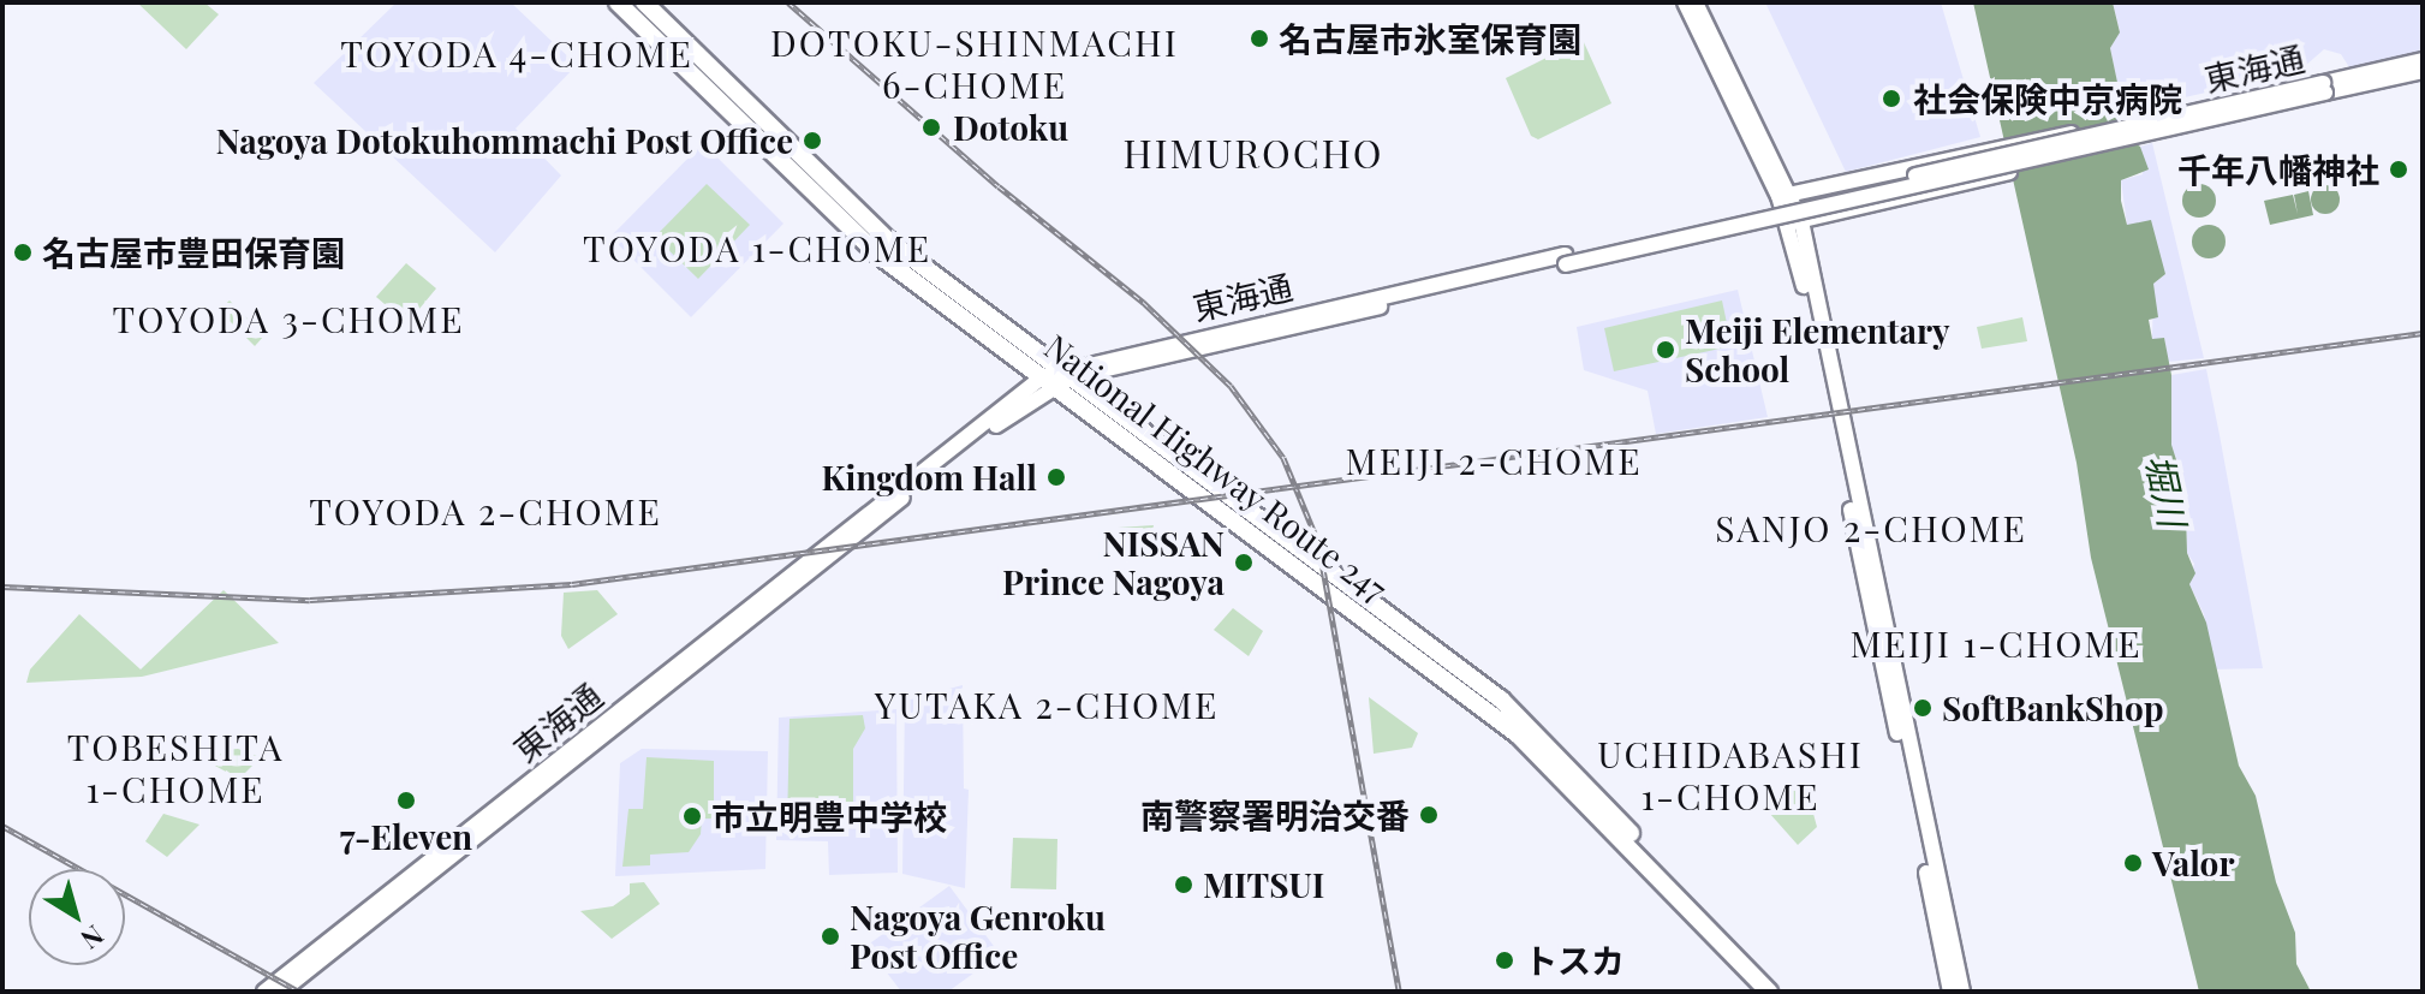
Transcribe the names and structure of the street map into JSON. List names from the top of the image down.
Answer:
{
  "streets": {
    "highway": ["National Highway Route 247"],
    "main road": ["東海通"]
  },
  "crossings": [
    ["東海通", "National Highway Route 247"]
  ],
  "districts": [
    "DOTOKU-SHINMACHI 6-CHOME",
    "TOYODA 4-CHOME",
    "HIMUROCHO",
    "TOYODA 1-CHOME",
    "TOYODA 3-CHOME",
    "MEIJI 2-CHOME",
    "TOYODA 2-CHOME",
    "SANJO 2-CHOME",
    "MEIJI 1-CHOME",
    "YUTAKA 2-CHOME",
    "TOBESHITA 1-CHOME",
    "UCHIDABASHI 1-CHOME"
  ],
  "water": ["堀川"],
  "places": [
    "名古屋市氷室保育園",
    "社会保険中京病院",
    "Dotoku",
    "Nagoya Dotokuhommachi Post Office",
    "千年八幡神社",
    "名古屋市豊田保育園",
    "Meiji Elementary School",
    "Kingdom Hall",
    "NISSAN Prince Nagoya",
    "SoftBankShop",
    "7-Eleven",
    "南警察署明治交番",
    "市立明豊中学校",
    "Valor",
    "MITSUI",
    "Nagoya Genroku Post Office",
    "トスカ"
  ],
  "north": "bottom right"
}
